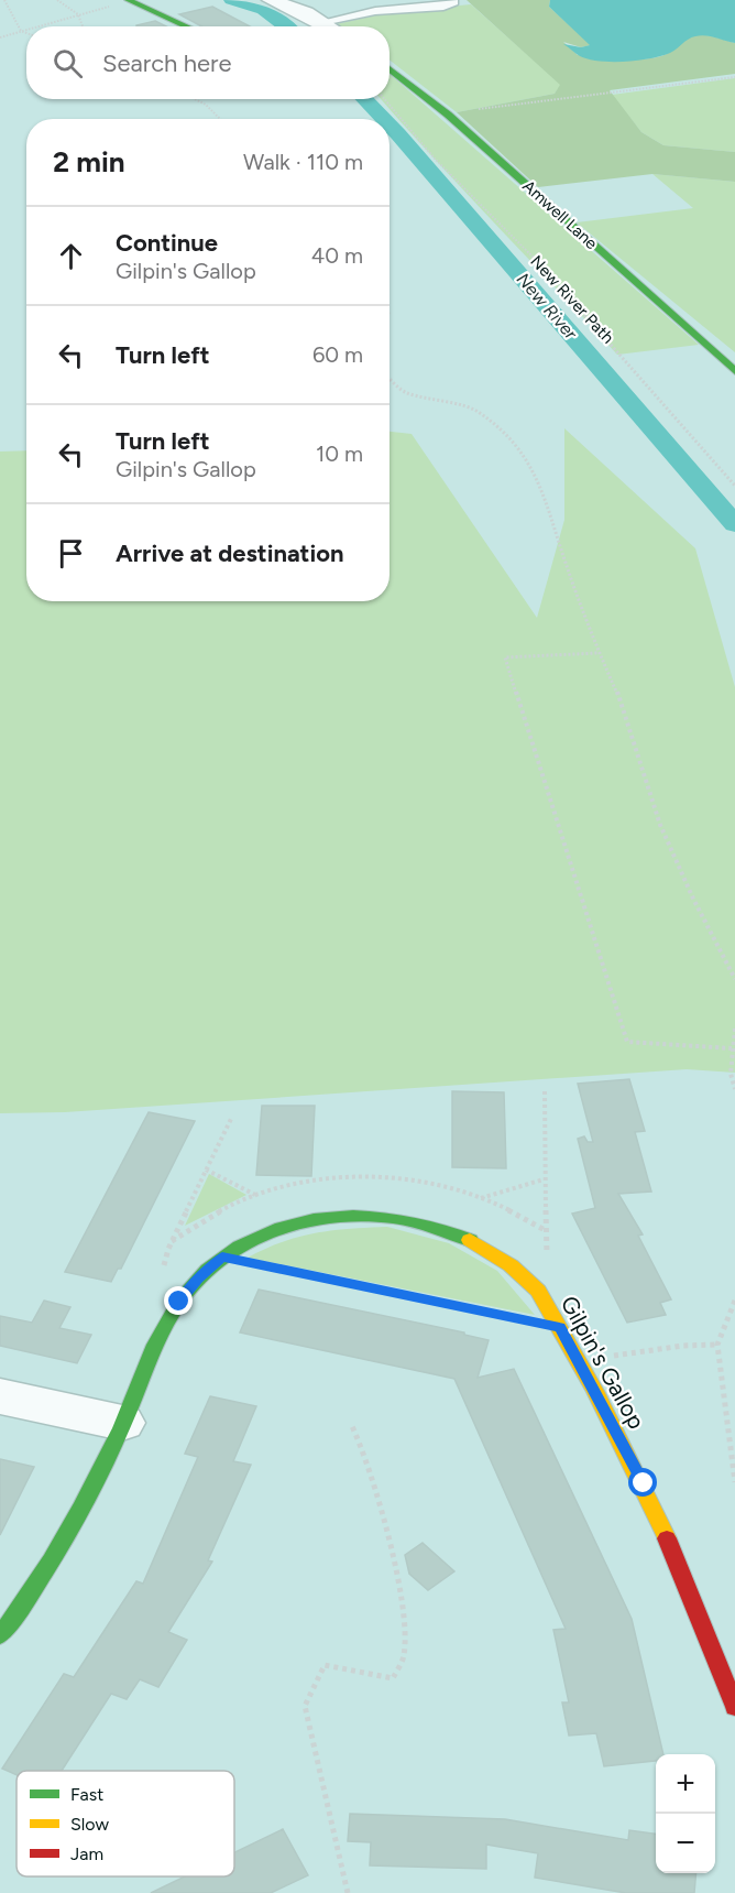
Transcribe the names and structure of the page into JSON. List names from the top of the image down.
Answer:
{
  "streets": {
    "street": ["Amwell Lane", "Gilpin's Gallop"],
    "path": ["New River Path"]
  },
  "water": ["New River"],
  "legend": ["Fast", "Slow", "Jam"],
  "page": {
    "search": "Search here",
    "heading": ["2 min", "Walk · 110 m"],
    "list": [
      ["Continue", "Gilpin's Gallop", "40 m"],
      ["Turn left", "60 m"],
      ["Turn left", "Gilpin's Gallop", "10 m"],
      "Arrive at destination"
    ],
    "map_buttons": ["+", "−"]
  }
}
